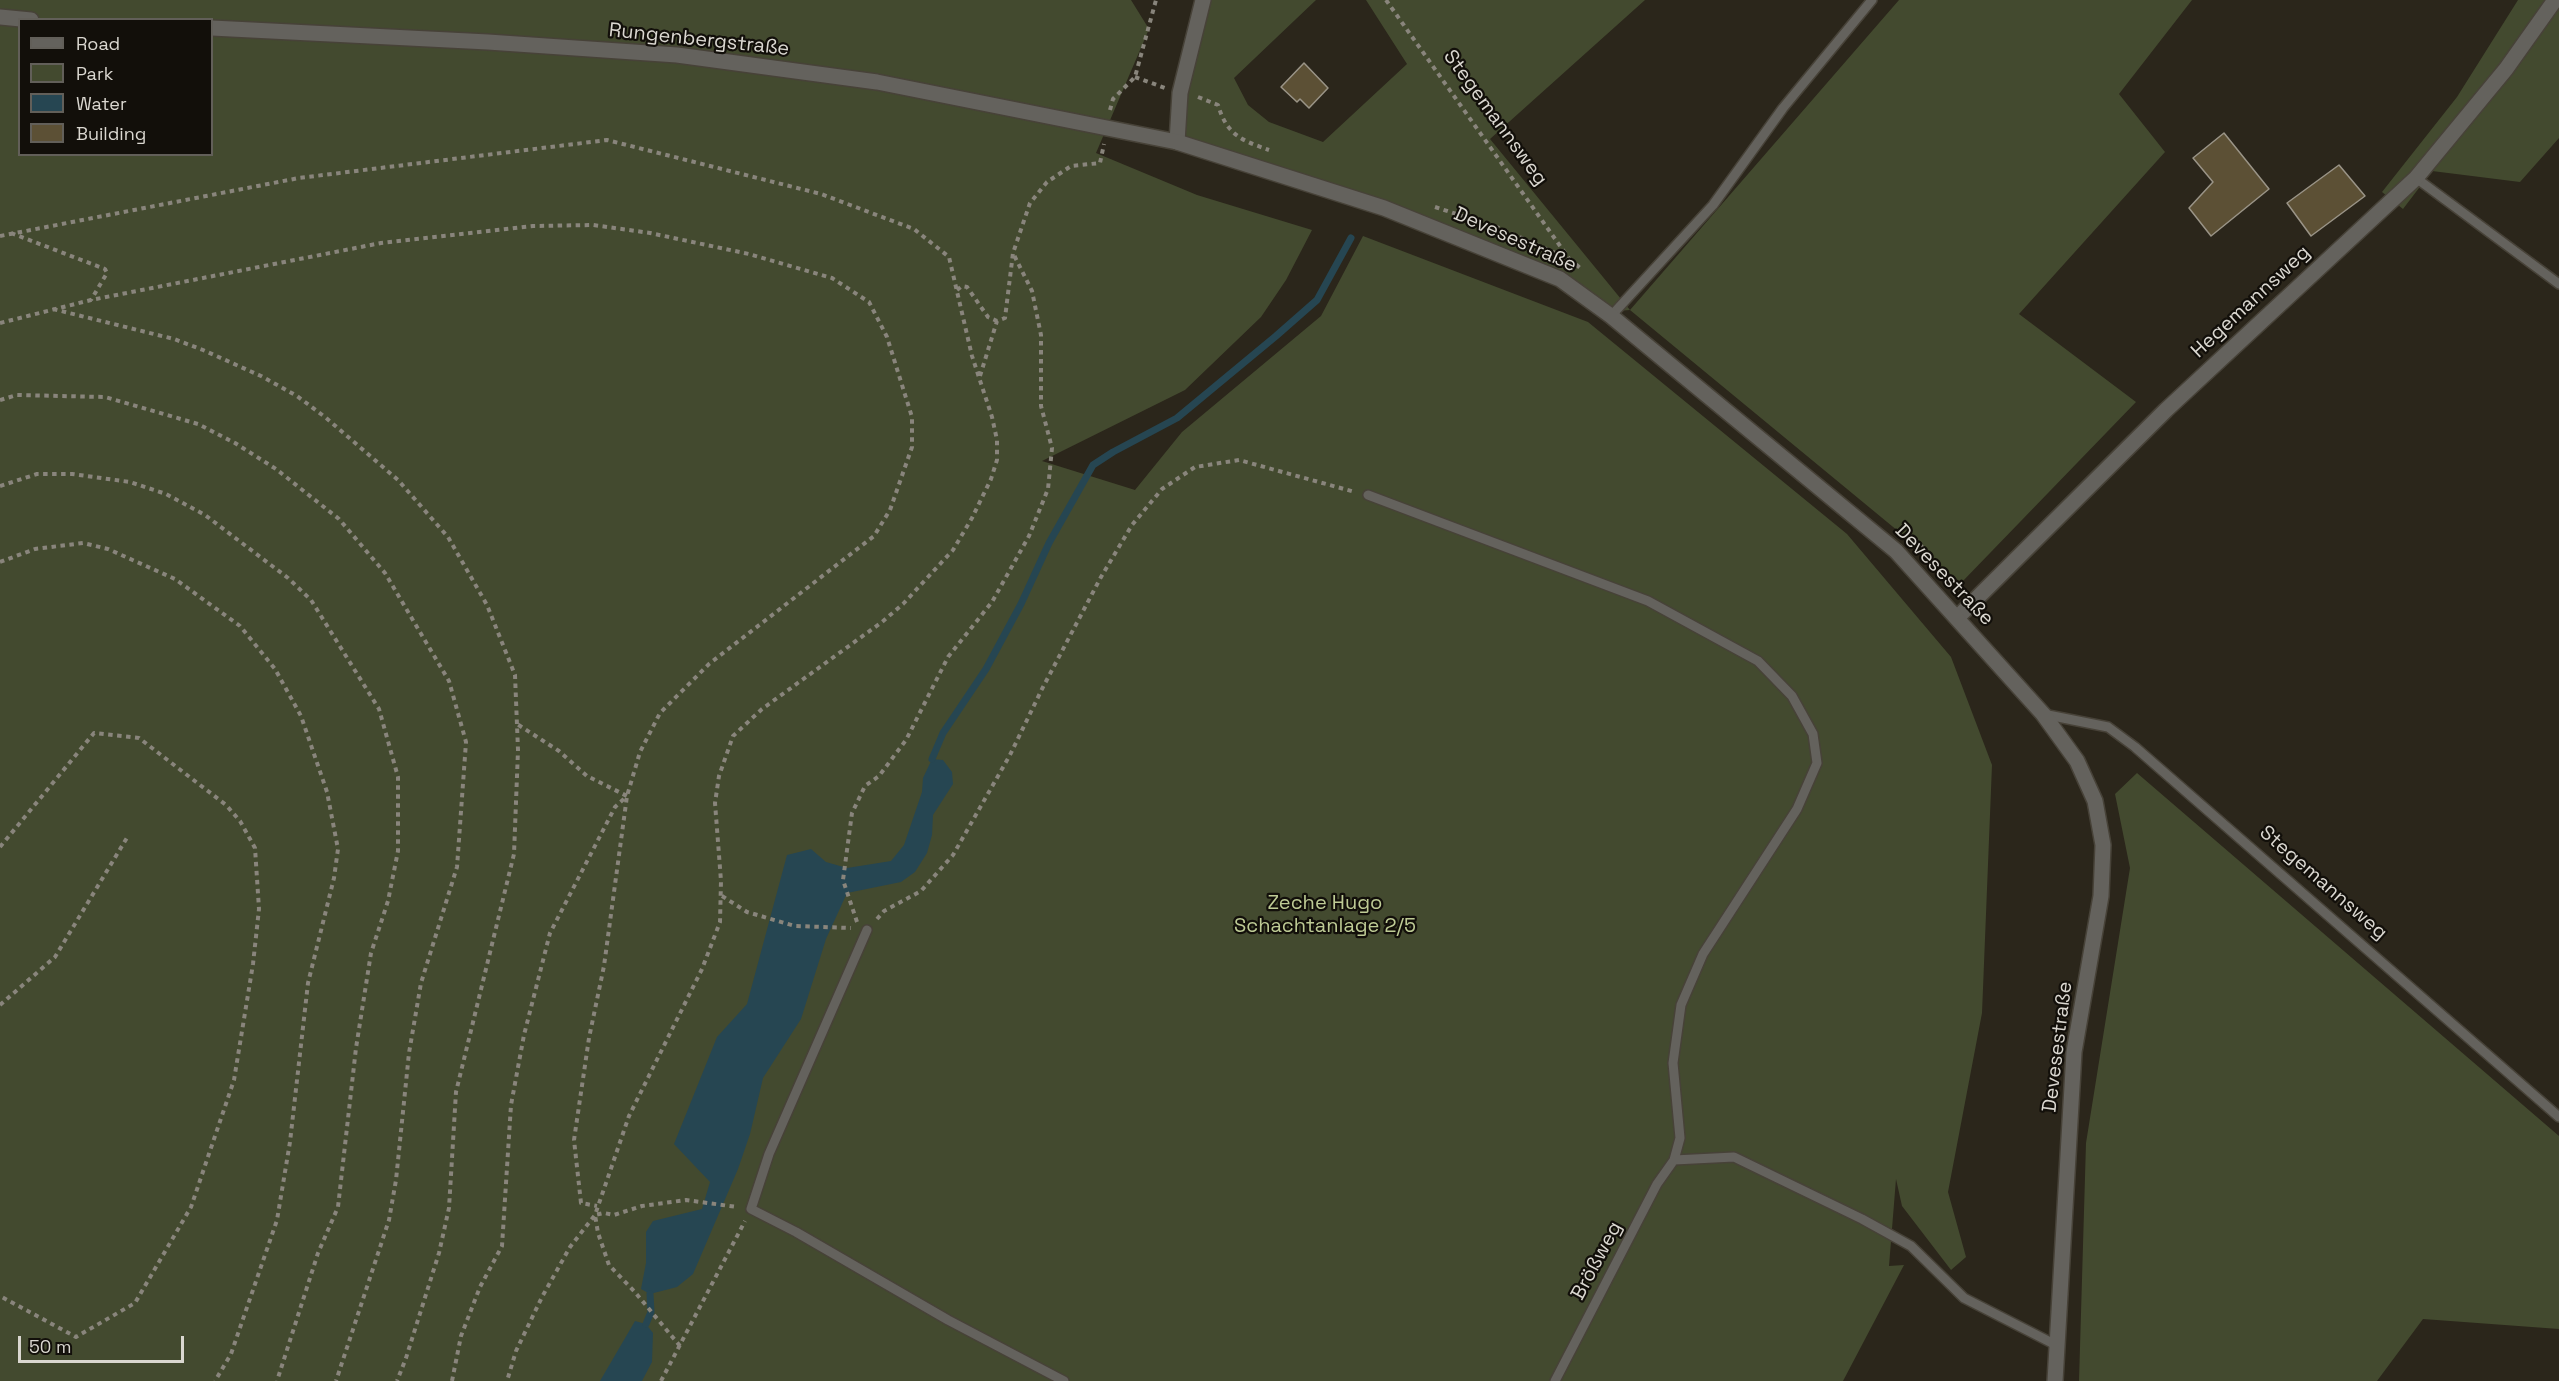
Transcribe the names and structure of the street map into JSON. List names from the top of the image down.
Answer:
{
  "streets": {
    "street": ["Rungenbergstraße", "Devesestraße", "Hegemannsweg"],
    "lane": ["Stegemannsweg", "Brößweg"]
  },
  "crossings": [
    ["Rungenbergstraße", "Devesestraße"],
    ["Stegemannsweg", "Devesestraße"],
    ["Devesestraße", "Hegemannsweg"]
  ],
  "parks": ["Zeche Hugo Schachtanlage 2/5"],
  "legend": [
    "Road",
    "Park",
    "Water",
    "Building"
  ],
  "scale_bar": "50 m"
}
